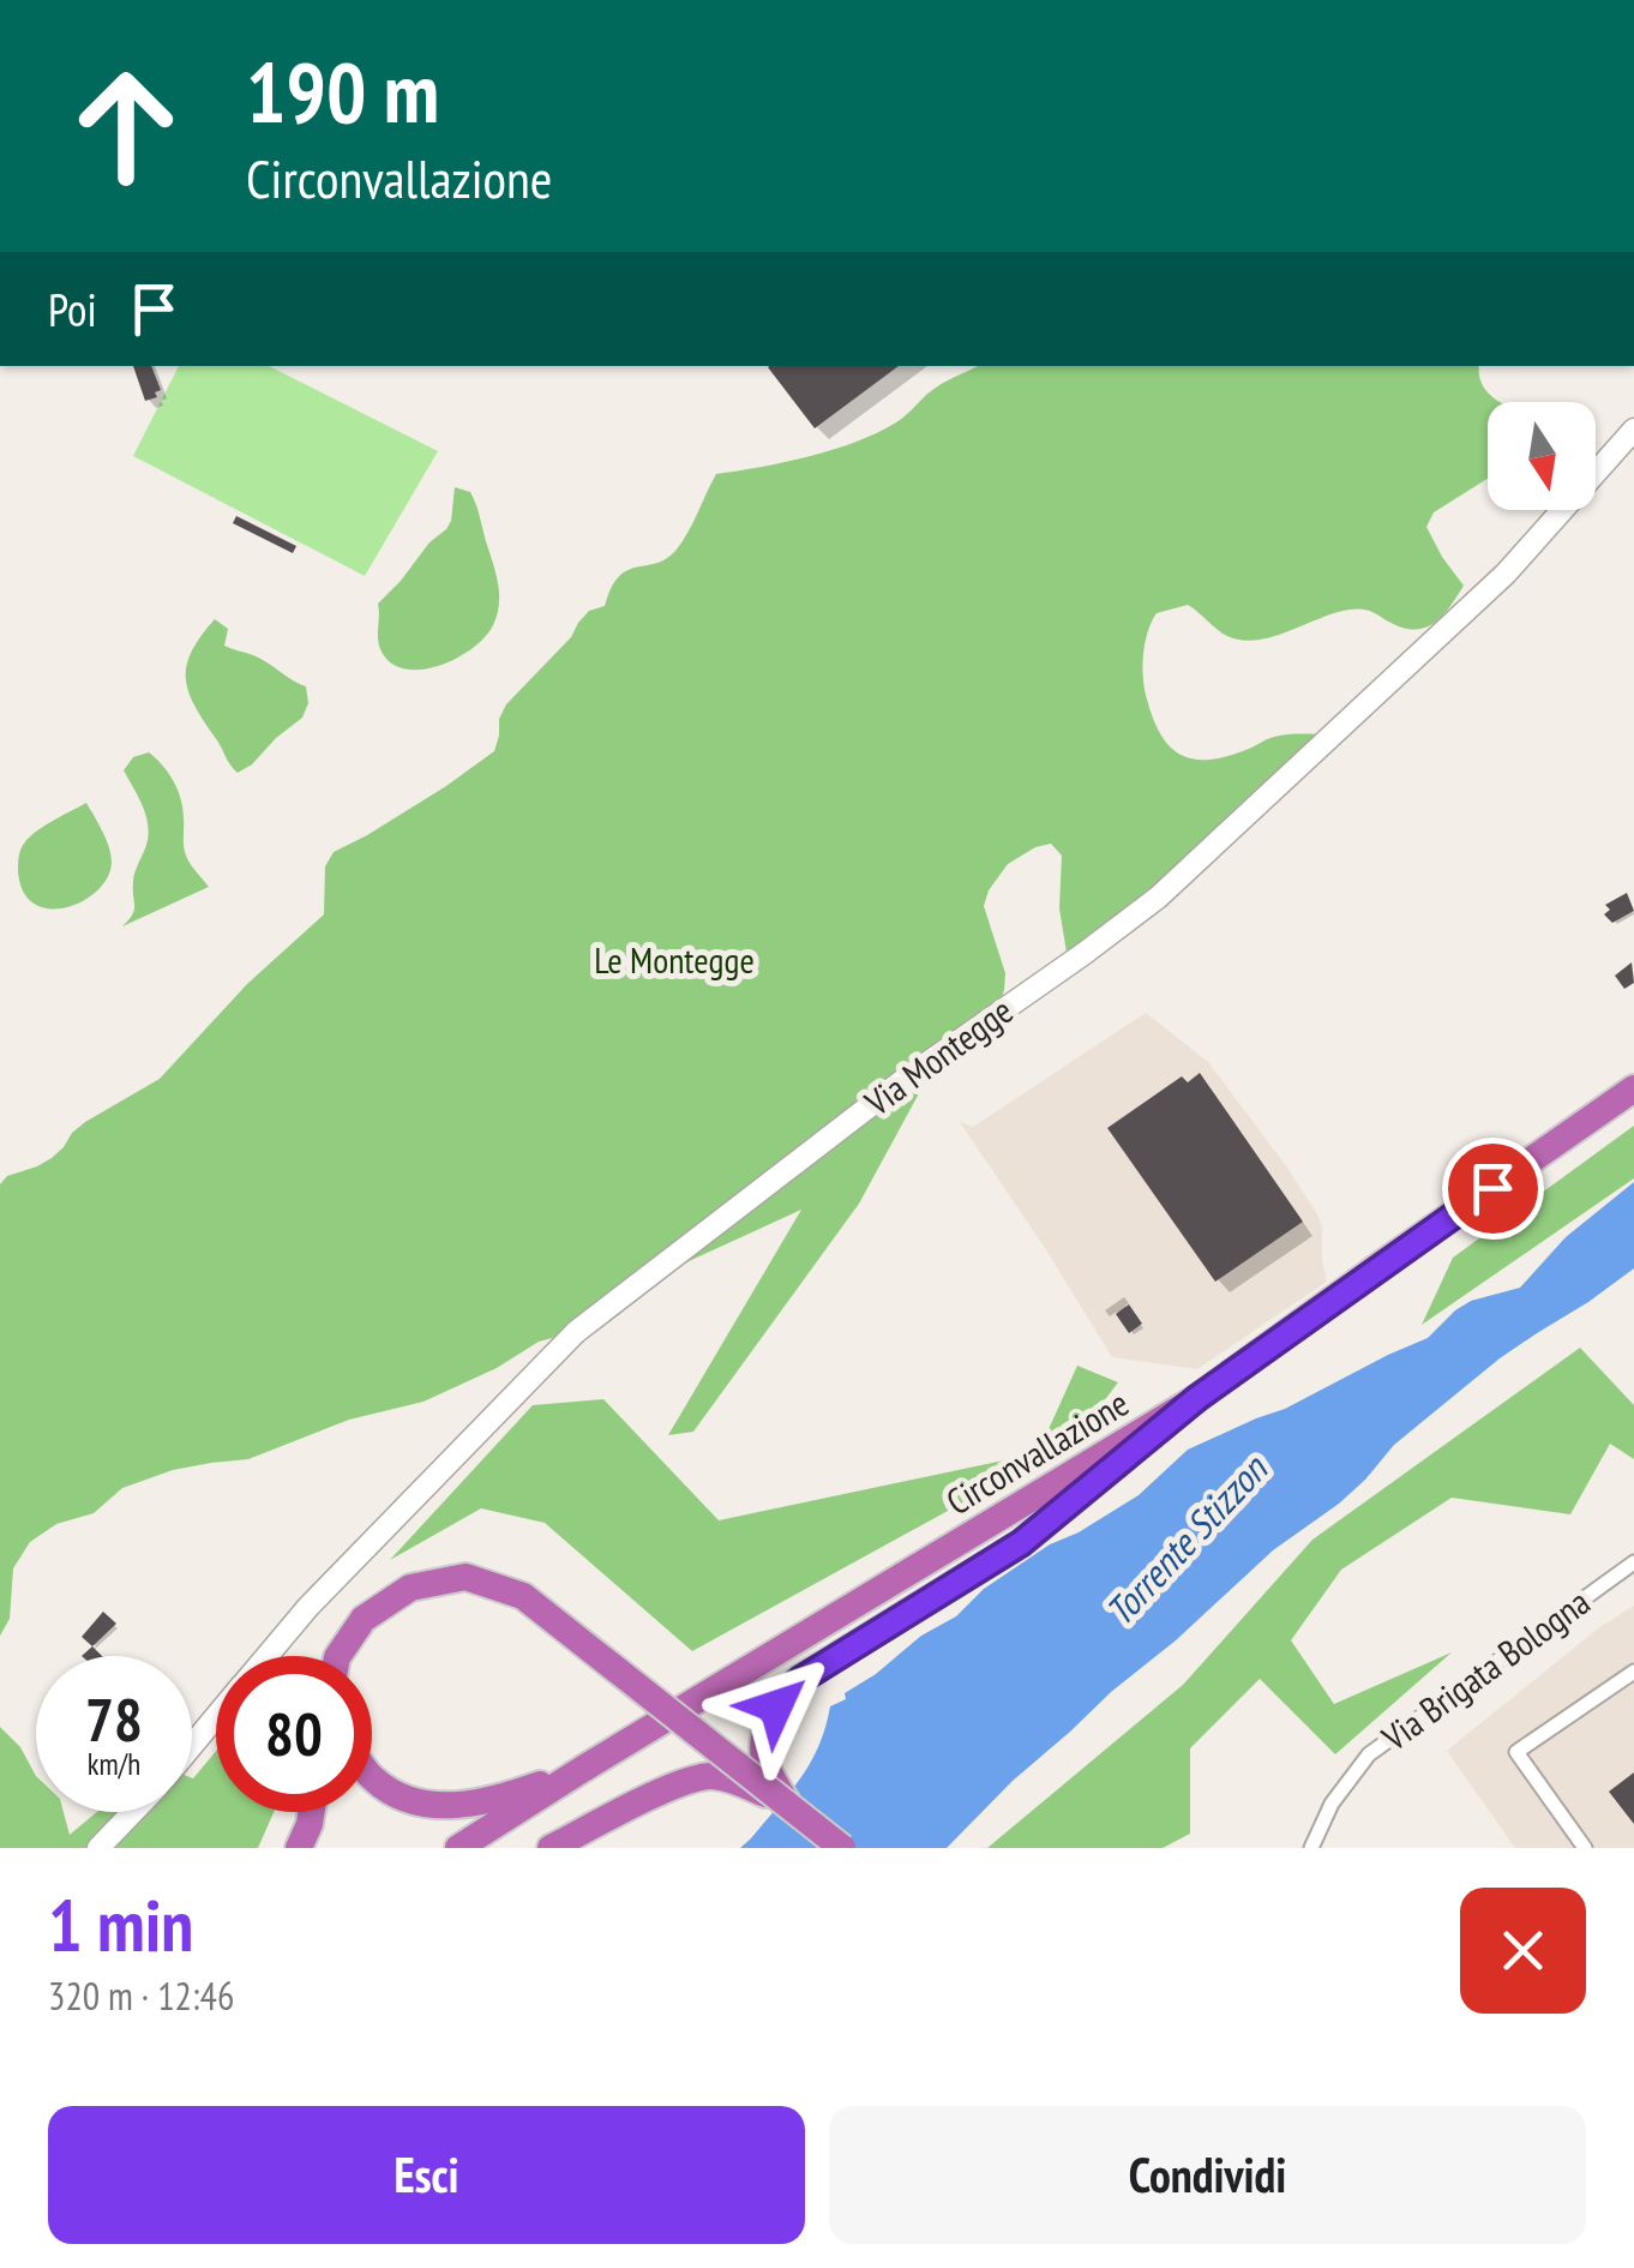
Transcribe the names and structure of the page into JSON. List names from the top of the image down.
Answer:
{
  "streets": {
    "highway": ["Circonvallazione"],
    "street": ["Via Montegge", "Via Brigata Bologna"]
  },
  "water": ["Torrente Stizzon"],
  "parks": ["Le Montegge"],
  "north": "bottom",
  "page": {
    "turn": ["190 m", "Circonvallazione"],
    "then": "Poi",
    "speed": "78 km/h",
    "limit": "80",
    "heading": ["1 min", "320 m · 12:46"],
    "buttons": ["Esci", "Condividi"]
  }
}
